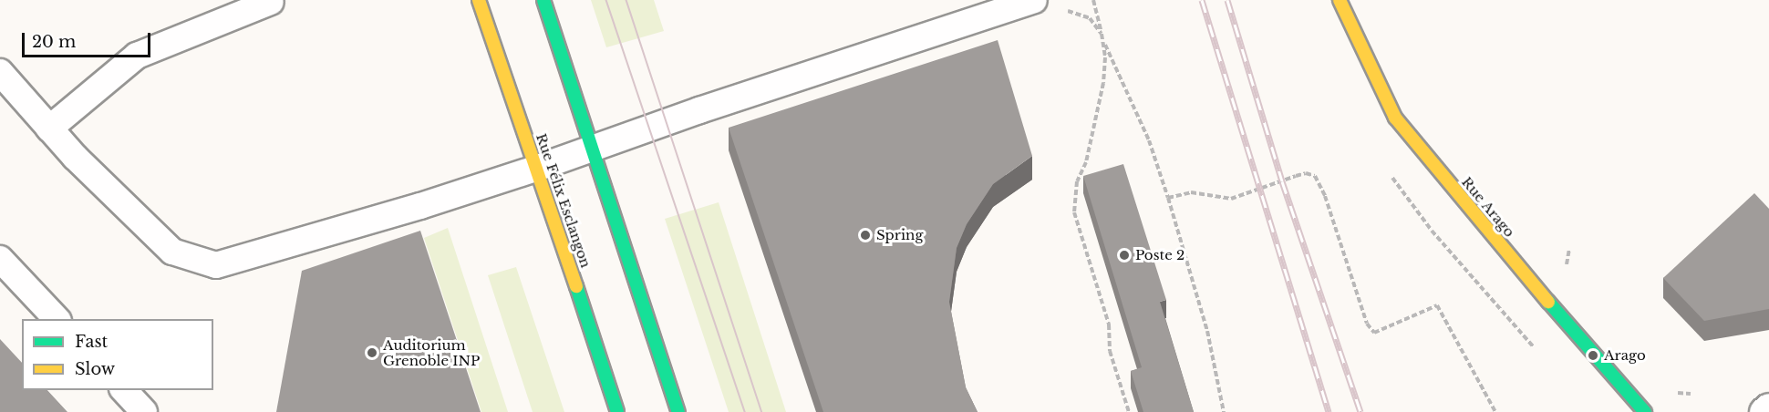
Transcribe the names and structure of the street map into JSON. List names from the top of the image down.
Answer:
{
  "streets": {
    "street": ["Rue Félix Esclangon", "Rue Arago"]
  },
  "places": [
    "Spring",
    "Poste 2",
    "Auditorium Grenoble INP",
    "Arago"
  ],
  "legend": ["Fast", "Slow"],
  "scale_bar": "20 m"
}
